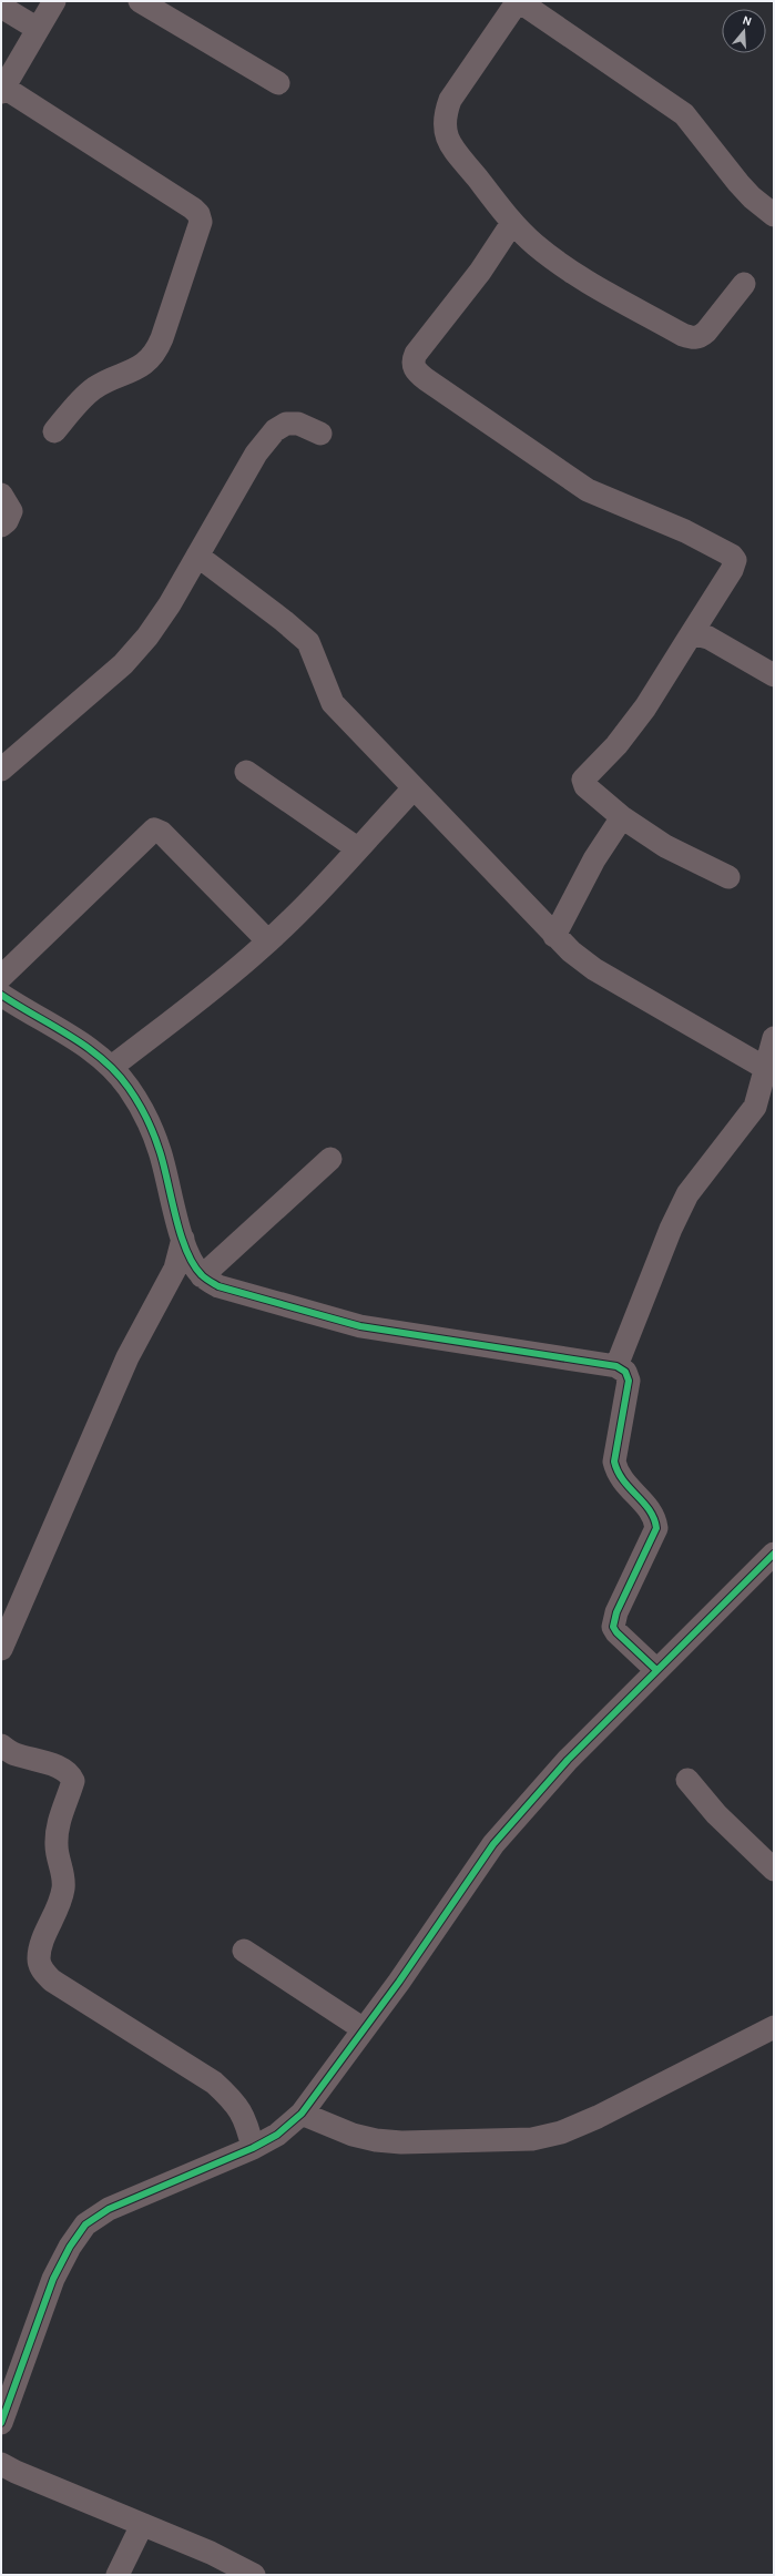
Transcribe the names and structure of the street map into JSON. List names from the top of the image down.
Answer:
{
  "north": "top"
}
